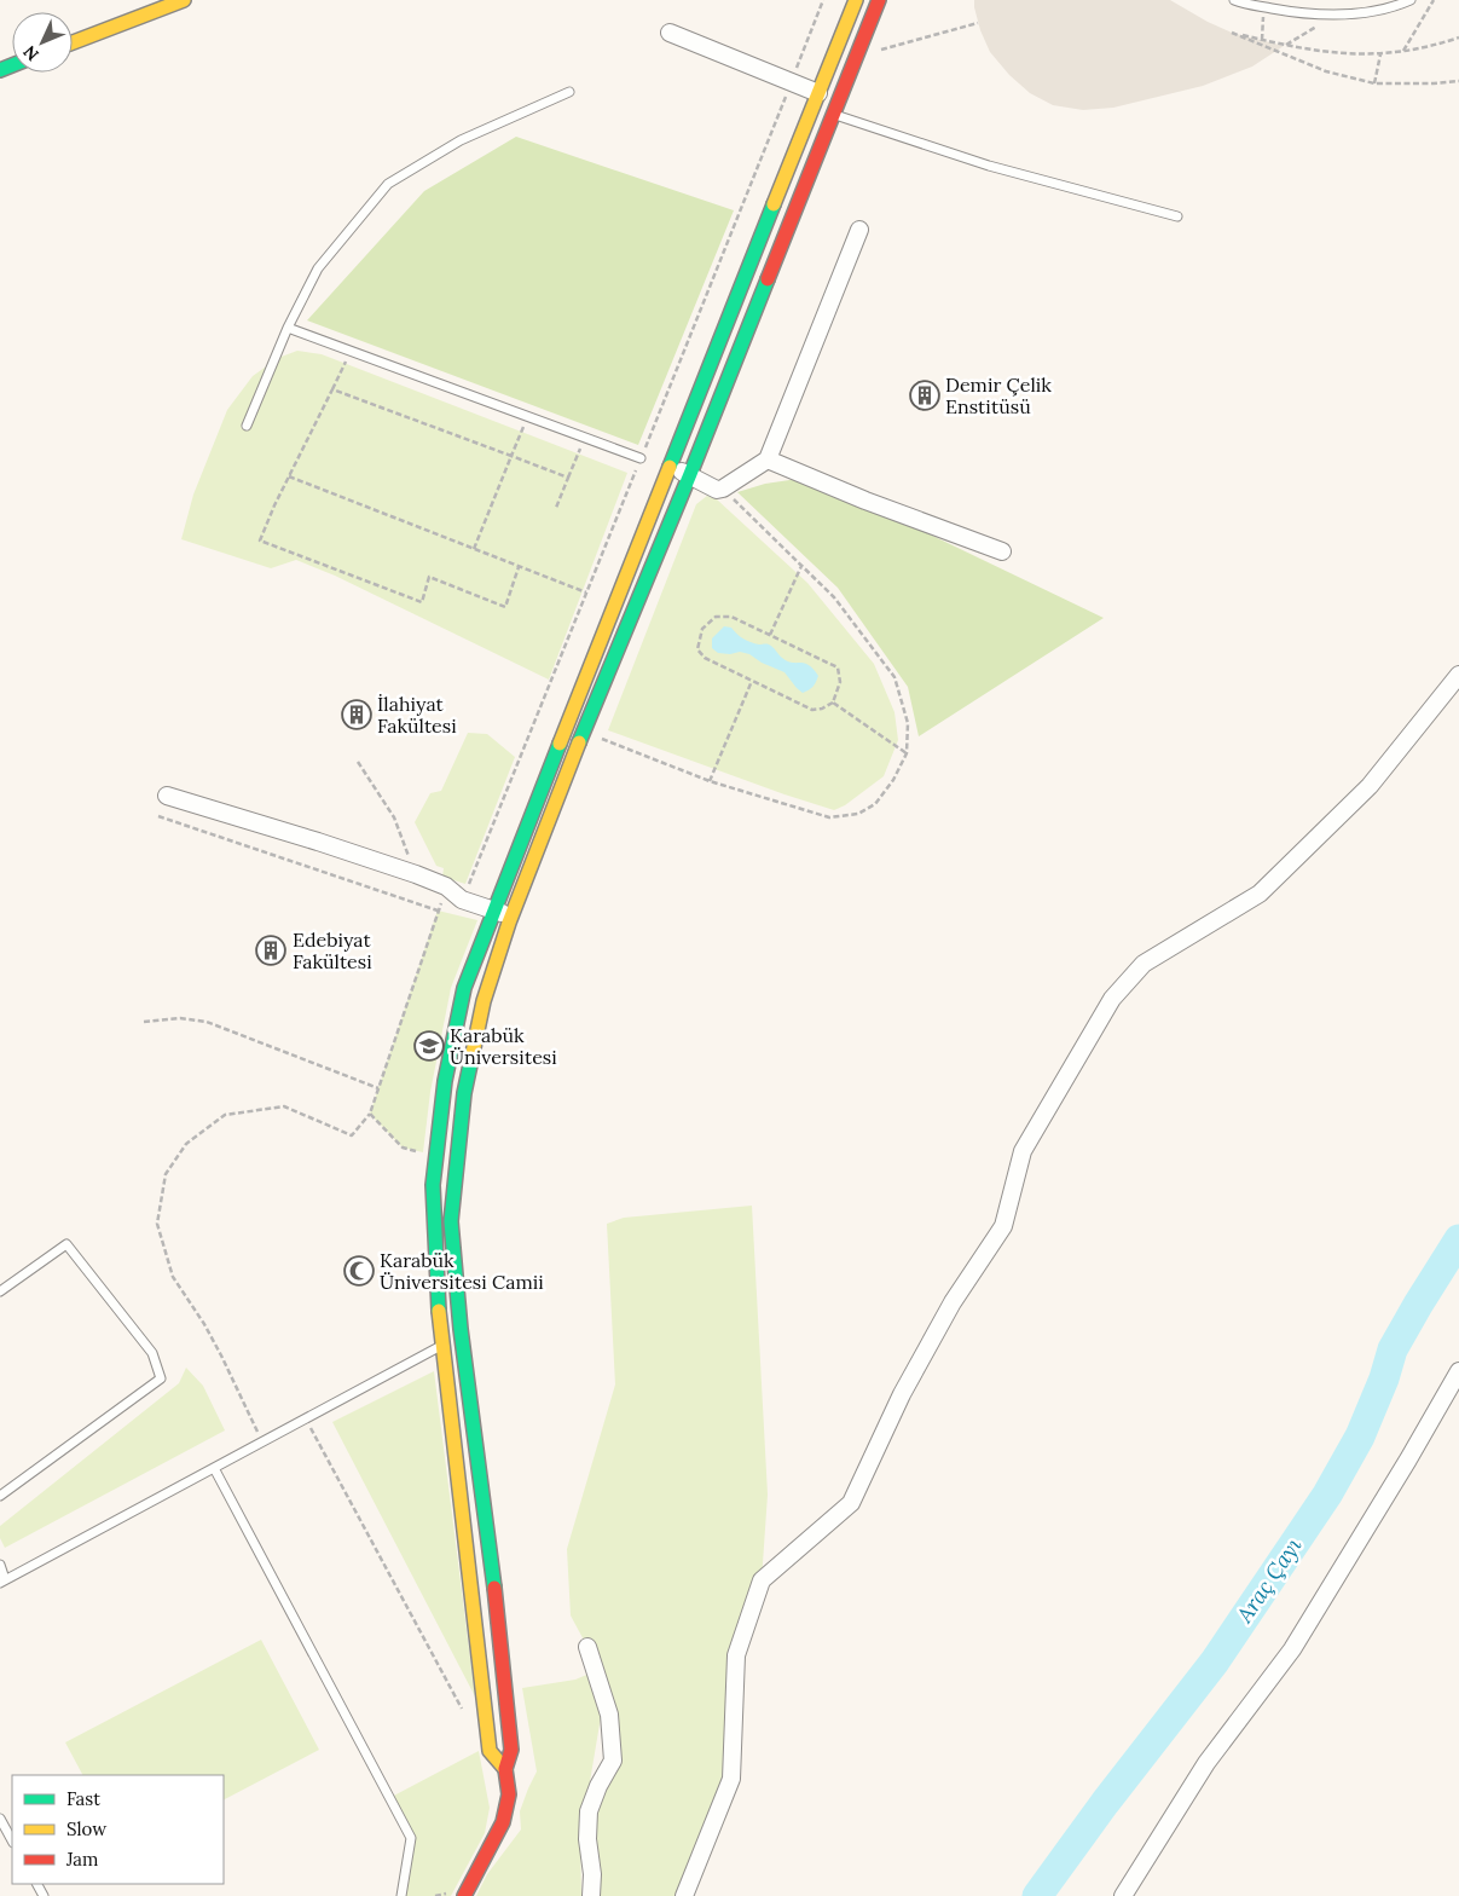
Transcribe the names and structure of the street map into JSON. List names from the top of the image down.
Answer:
{
  "water": ["Araç Çayı"],
  "places": {
    "building": ["Demir Çelik Enstitüsü", "İlahiyat Fakültesi", "Edebiyat Fakültesi"],
    "school or university": ["Karabük Üniversitesi"],
    "mosque": ["Karabük Üniversitesi Camii"]
  },
  "legend": ["Fast", "Slow", "Jam"],
  "north": "bottom left"
}
